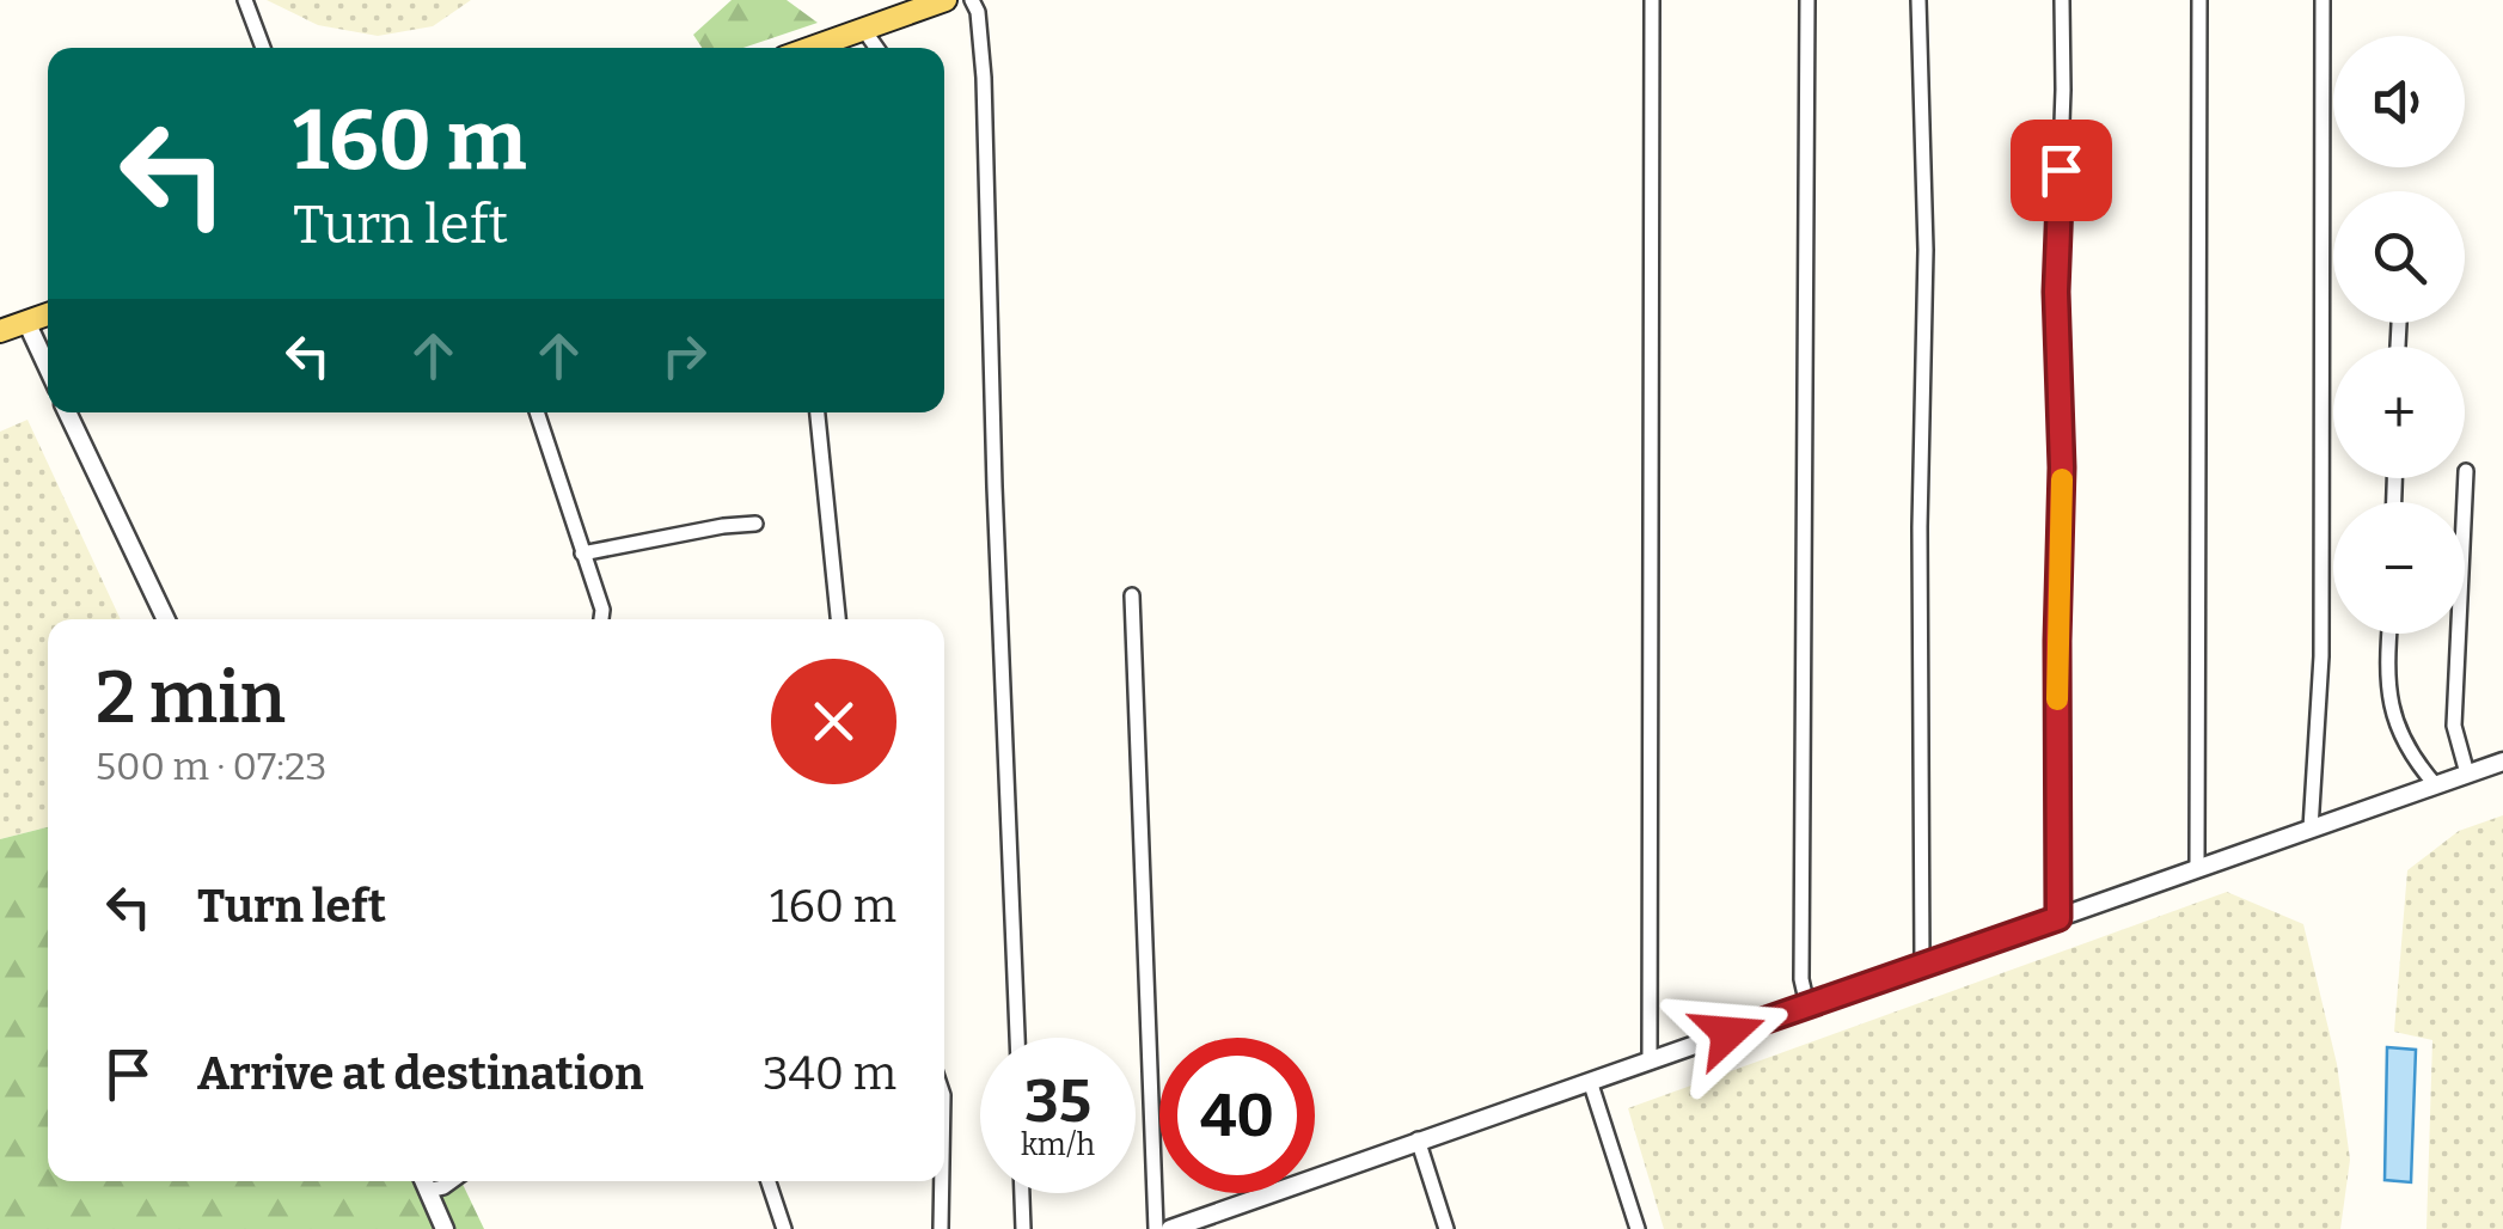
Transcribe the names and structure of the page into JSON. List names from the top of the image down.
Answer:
{
  "page": {
    "map_buttons": ["+", "−"],
    "turn": ["160 m", "Turn left"],
    "heading": ["2 min", "500 m · 07:23"],
    "list": [
      {
        "name": "Turn left",
        "value": "160 m"
      },
      {
        "name": "Arrive at destination",
        "value": "340 m"
      }
    ],
    "speed": "35 km/h",
    "limit": "40"
  }
}
